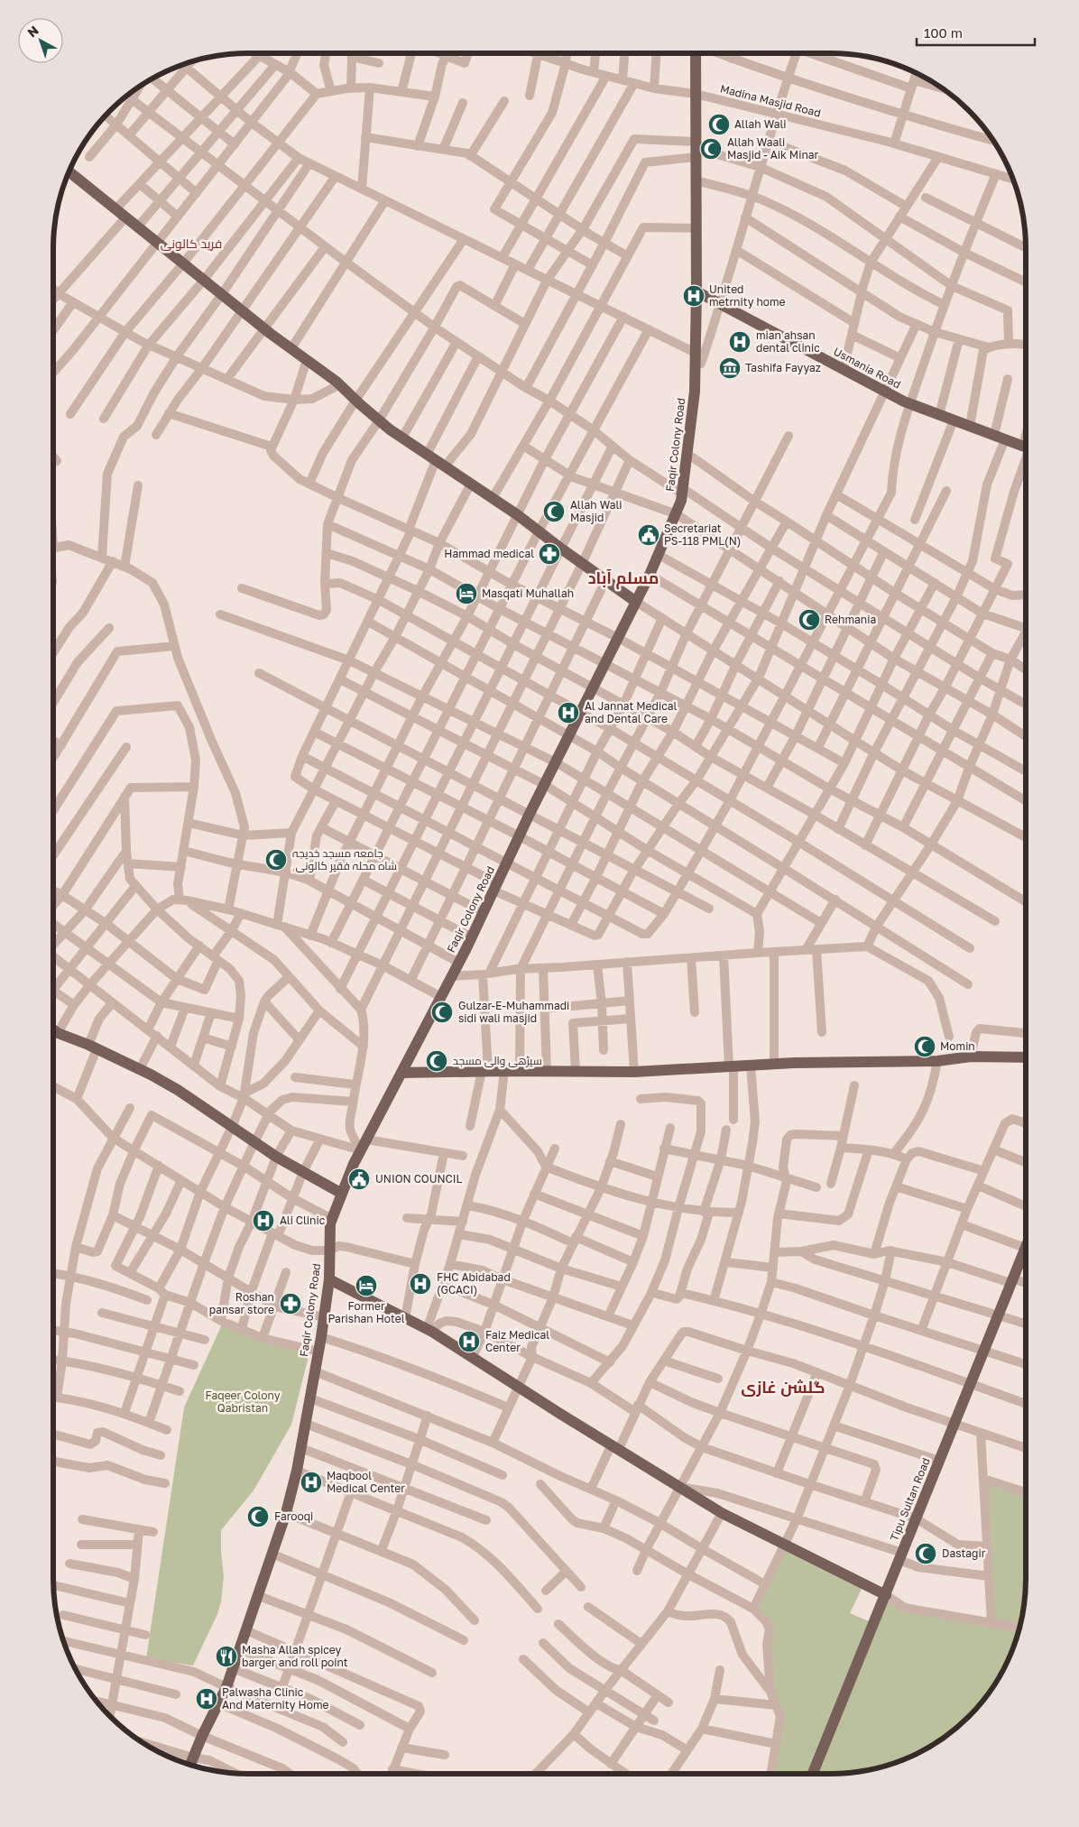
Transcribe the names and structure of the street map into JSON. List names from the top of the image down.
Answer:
{
  "streets": {
    "main road": ["Usmania Road", "Faqir Colony Road", "Tipu Sultan Road"],
    "street": ["Madina Masjid Road"]
  },
  "crossings": [
    ["Madina Masjid Road", "Faqir Colony Road"],
    ["Usmania Road", "Faqir Colony Road"]
  ],
  "districts": ["فرید کالونی", "مسلم آباد", "گلشن غازی"],
  "parks": ["Faqeer Colony Qabristan"],
  "places": {
    "mosque": [
      "Allah Wali",
      "Allah Waali Masjid - Aik Minar",
      "Allah Wali Masjid",
      "Rehmania",
      "جامعہ مسجد خدیجہ ,شاہ محلہ فقیر کالونی",
      "Gulzar-E-Muhammadi sidi wali masjid",
      "Momin",
      "سیڑھی والی مسجد",
      "Farooqi",
      "Dastagir"
    ],
    "hospital": [
      "United metrnity home",
      "mian ahsan dental clinic",
      "Al Jannat Medical and Dental Care",
      "Ali Clinic",
      "FHC Abidabad (GCACI)",
      "Faiz Medical Center",
      "Maqbool Medical Center",
      "Palwasha Clinic And Maternity Home"
    ],
    "museum": ["Tashifa Fayyaz"],
    "public building": ["Secretariat PS-118 PML(N)", "UNION COUNCIL"],
    "pharmacy": ["Hammad medical", "Roshan pansar store"],
    "hotel": ["Masqati Muhallah", "Former Parishan Hotel"],
    "restaurant": ["Masha Allah spicey barger and roll point"]
  },
  "scale_bar": "100 m",
  "north": "top left"
}
